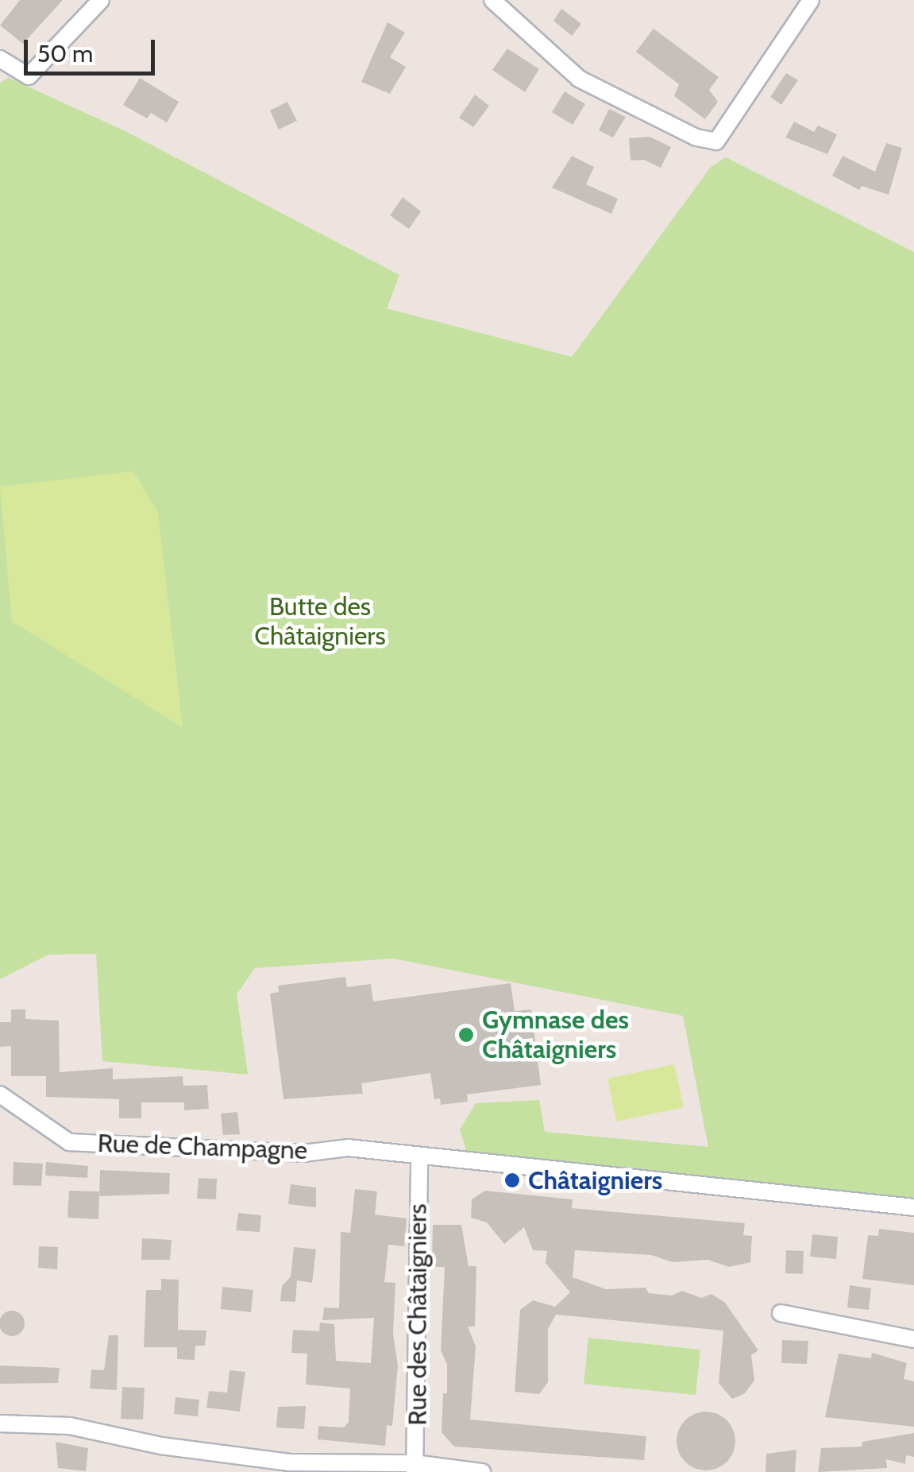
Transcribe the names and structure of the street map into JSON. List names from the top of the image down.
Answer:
{
  "streets": {
    "street": ["Rue de Champagne", "Rue des Châtaigniers"]
  },
  "crossings": [
    ["Rue de Champagne", "Rue des Châtaigniers"]
  ],
  "parks": ["Butte des Châtaigniers"],
  "places": ["Gymnase des Châtaigniers", "Châtaigniers"],
  "scale_bar": "50 m"
}
